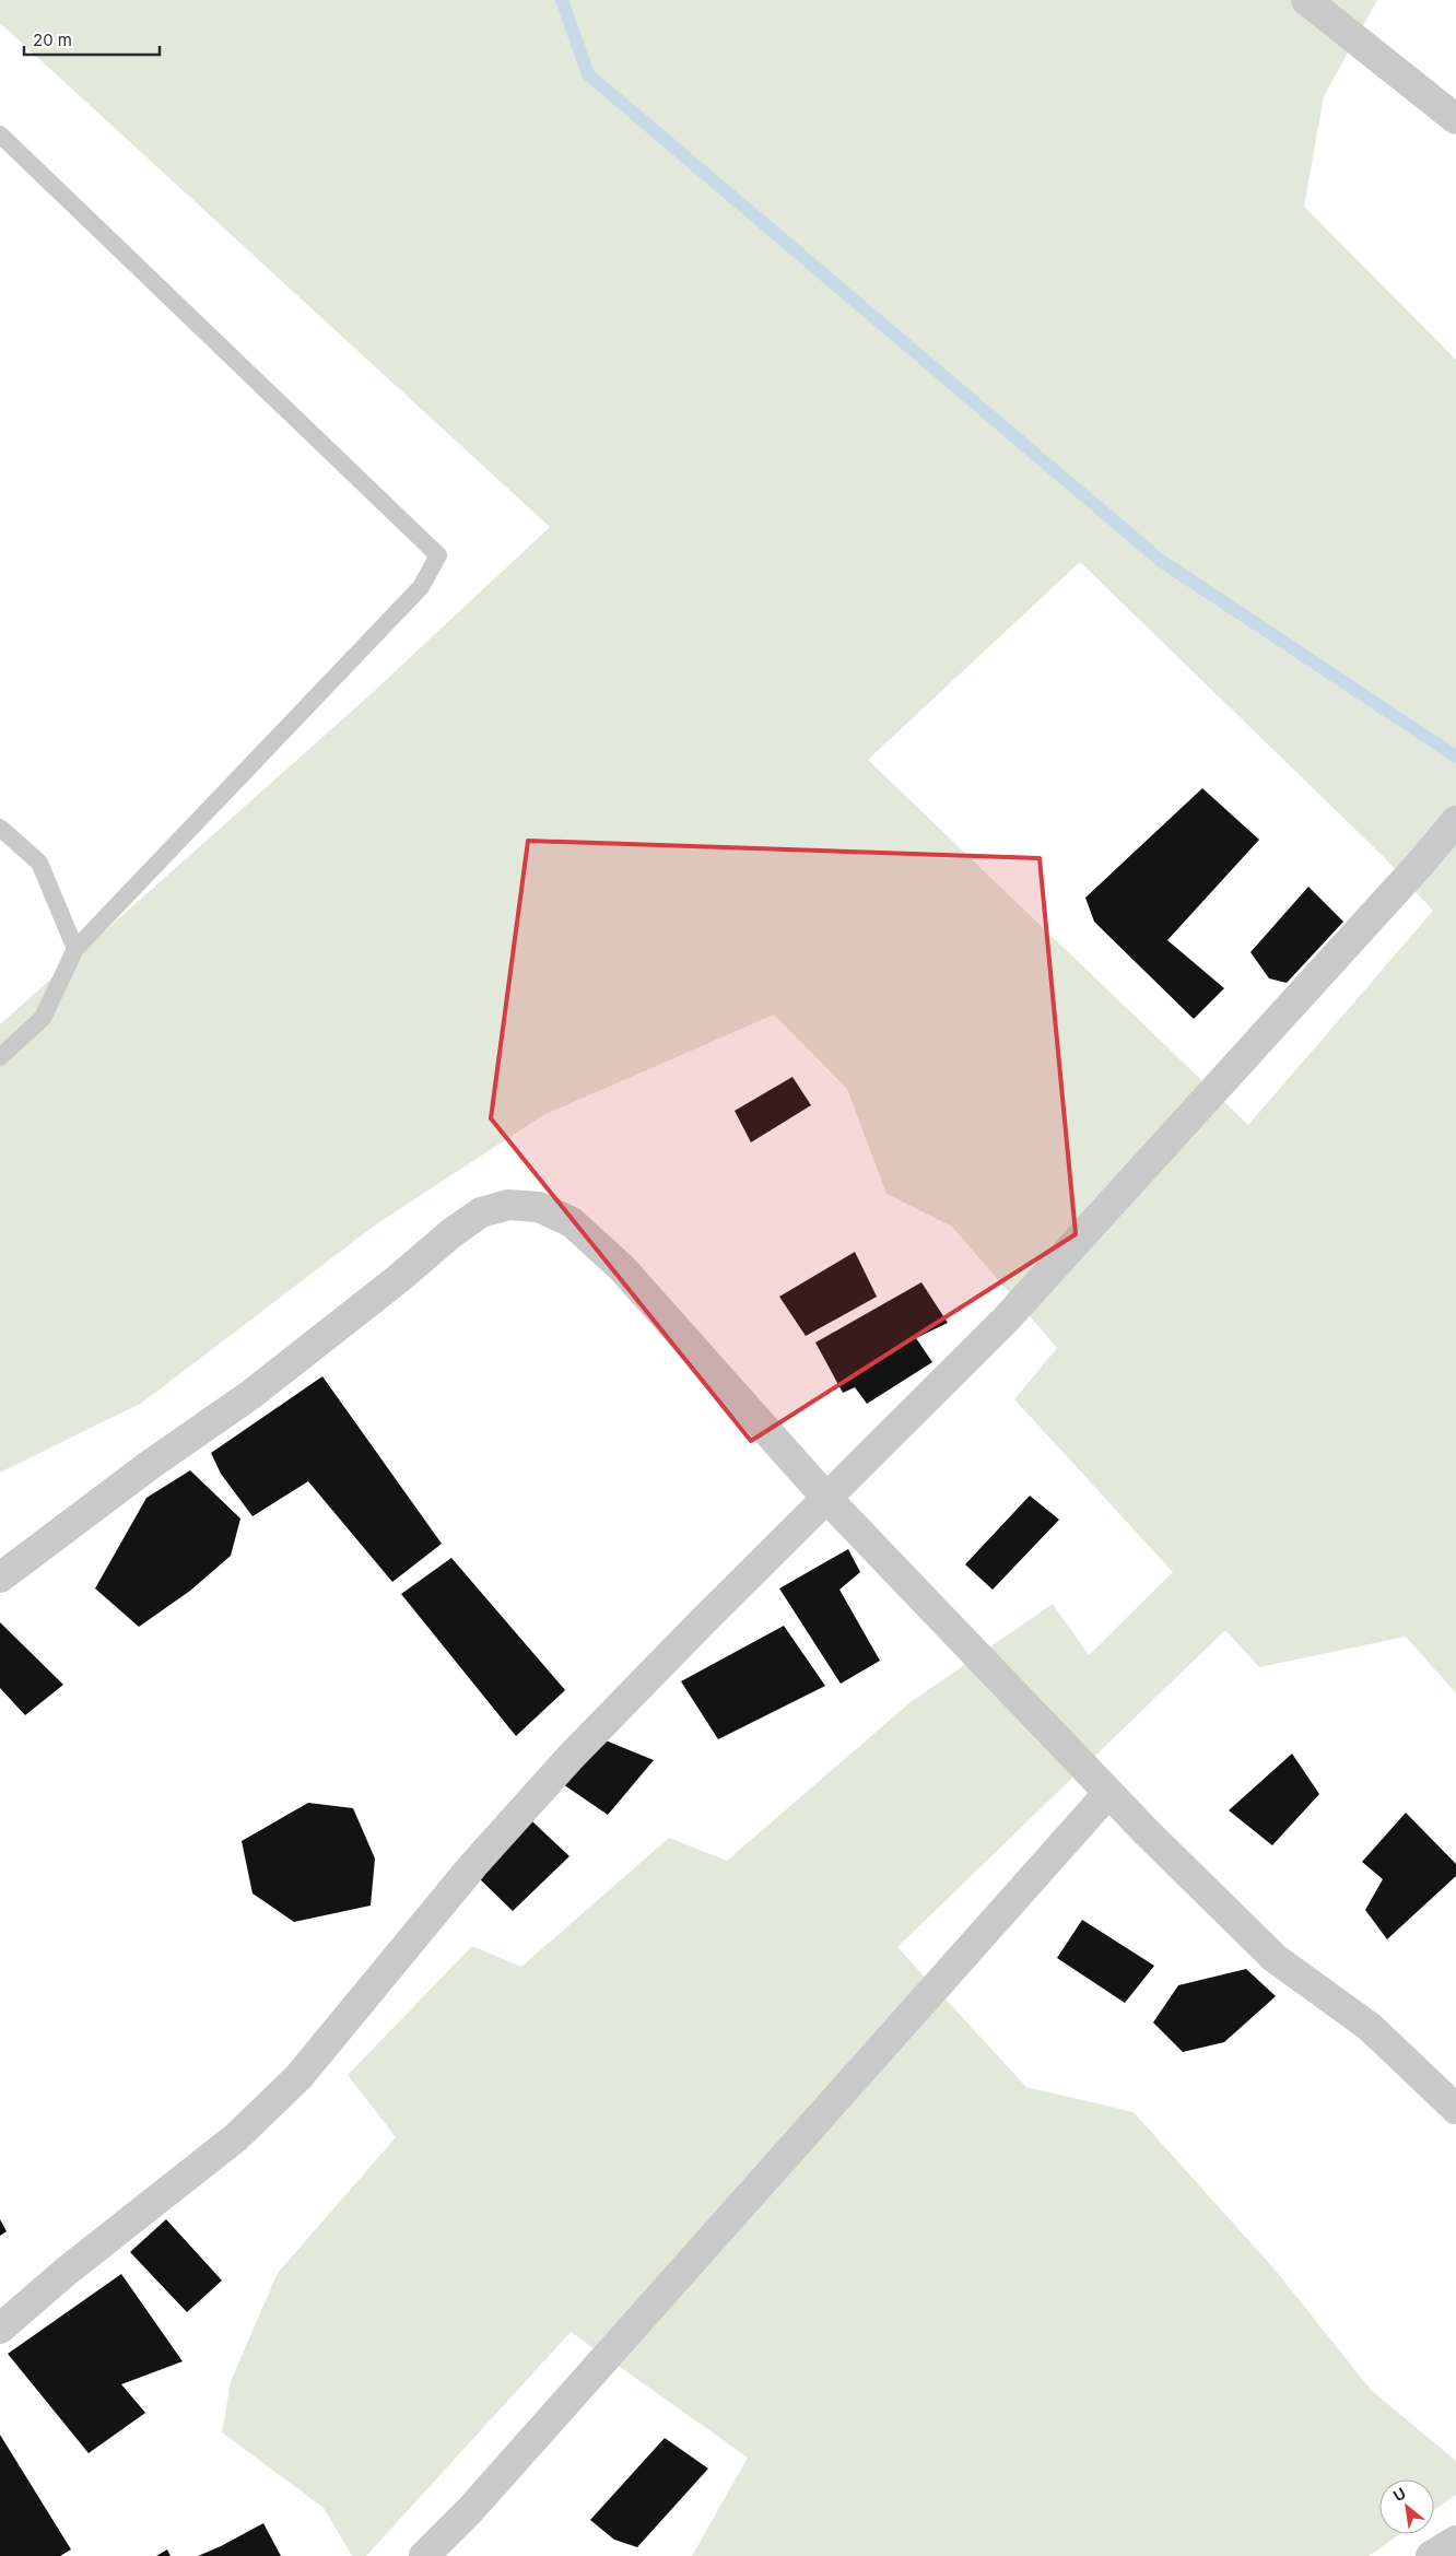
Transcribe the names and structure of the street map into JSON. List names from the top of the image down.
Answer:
{
  "scale_bar": "20 m",
  "north": "top left"
}
